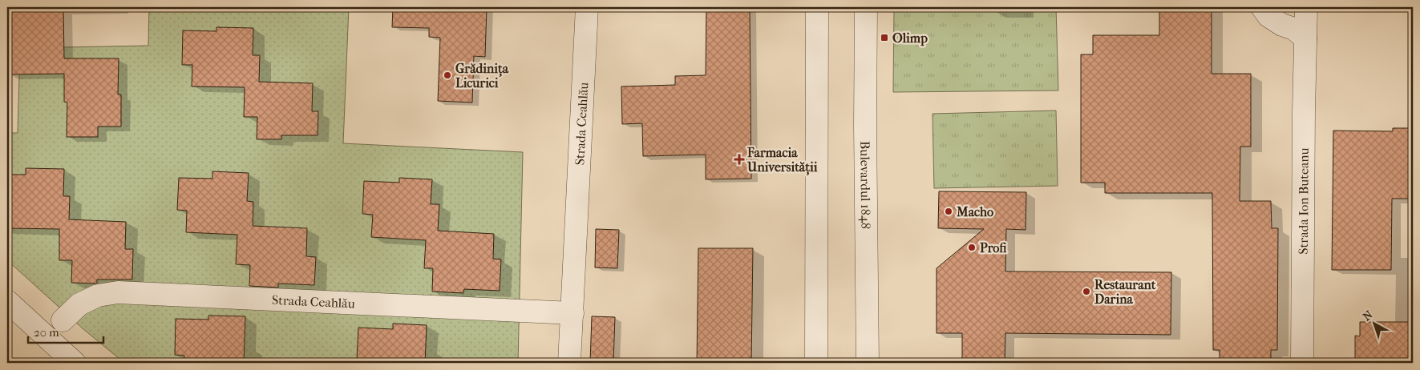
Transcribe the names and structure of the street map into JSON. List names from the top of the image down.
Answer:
{
  "streets": {
    "street": ["Strada Ceahlău", "Bulevardul 1848", "Strada Ion Buteanu"]
  },
  "places": {
    "transit": ["Olimp"],
    "other": [
      "Grădinița Licurici",
      "Macho",
      "Profi",
      "Restaurant Darina"
    ],
    "health": ["Farmacia Universității"]
  },
  "scale_bar": "20 m",
  "north": "top left"
}
